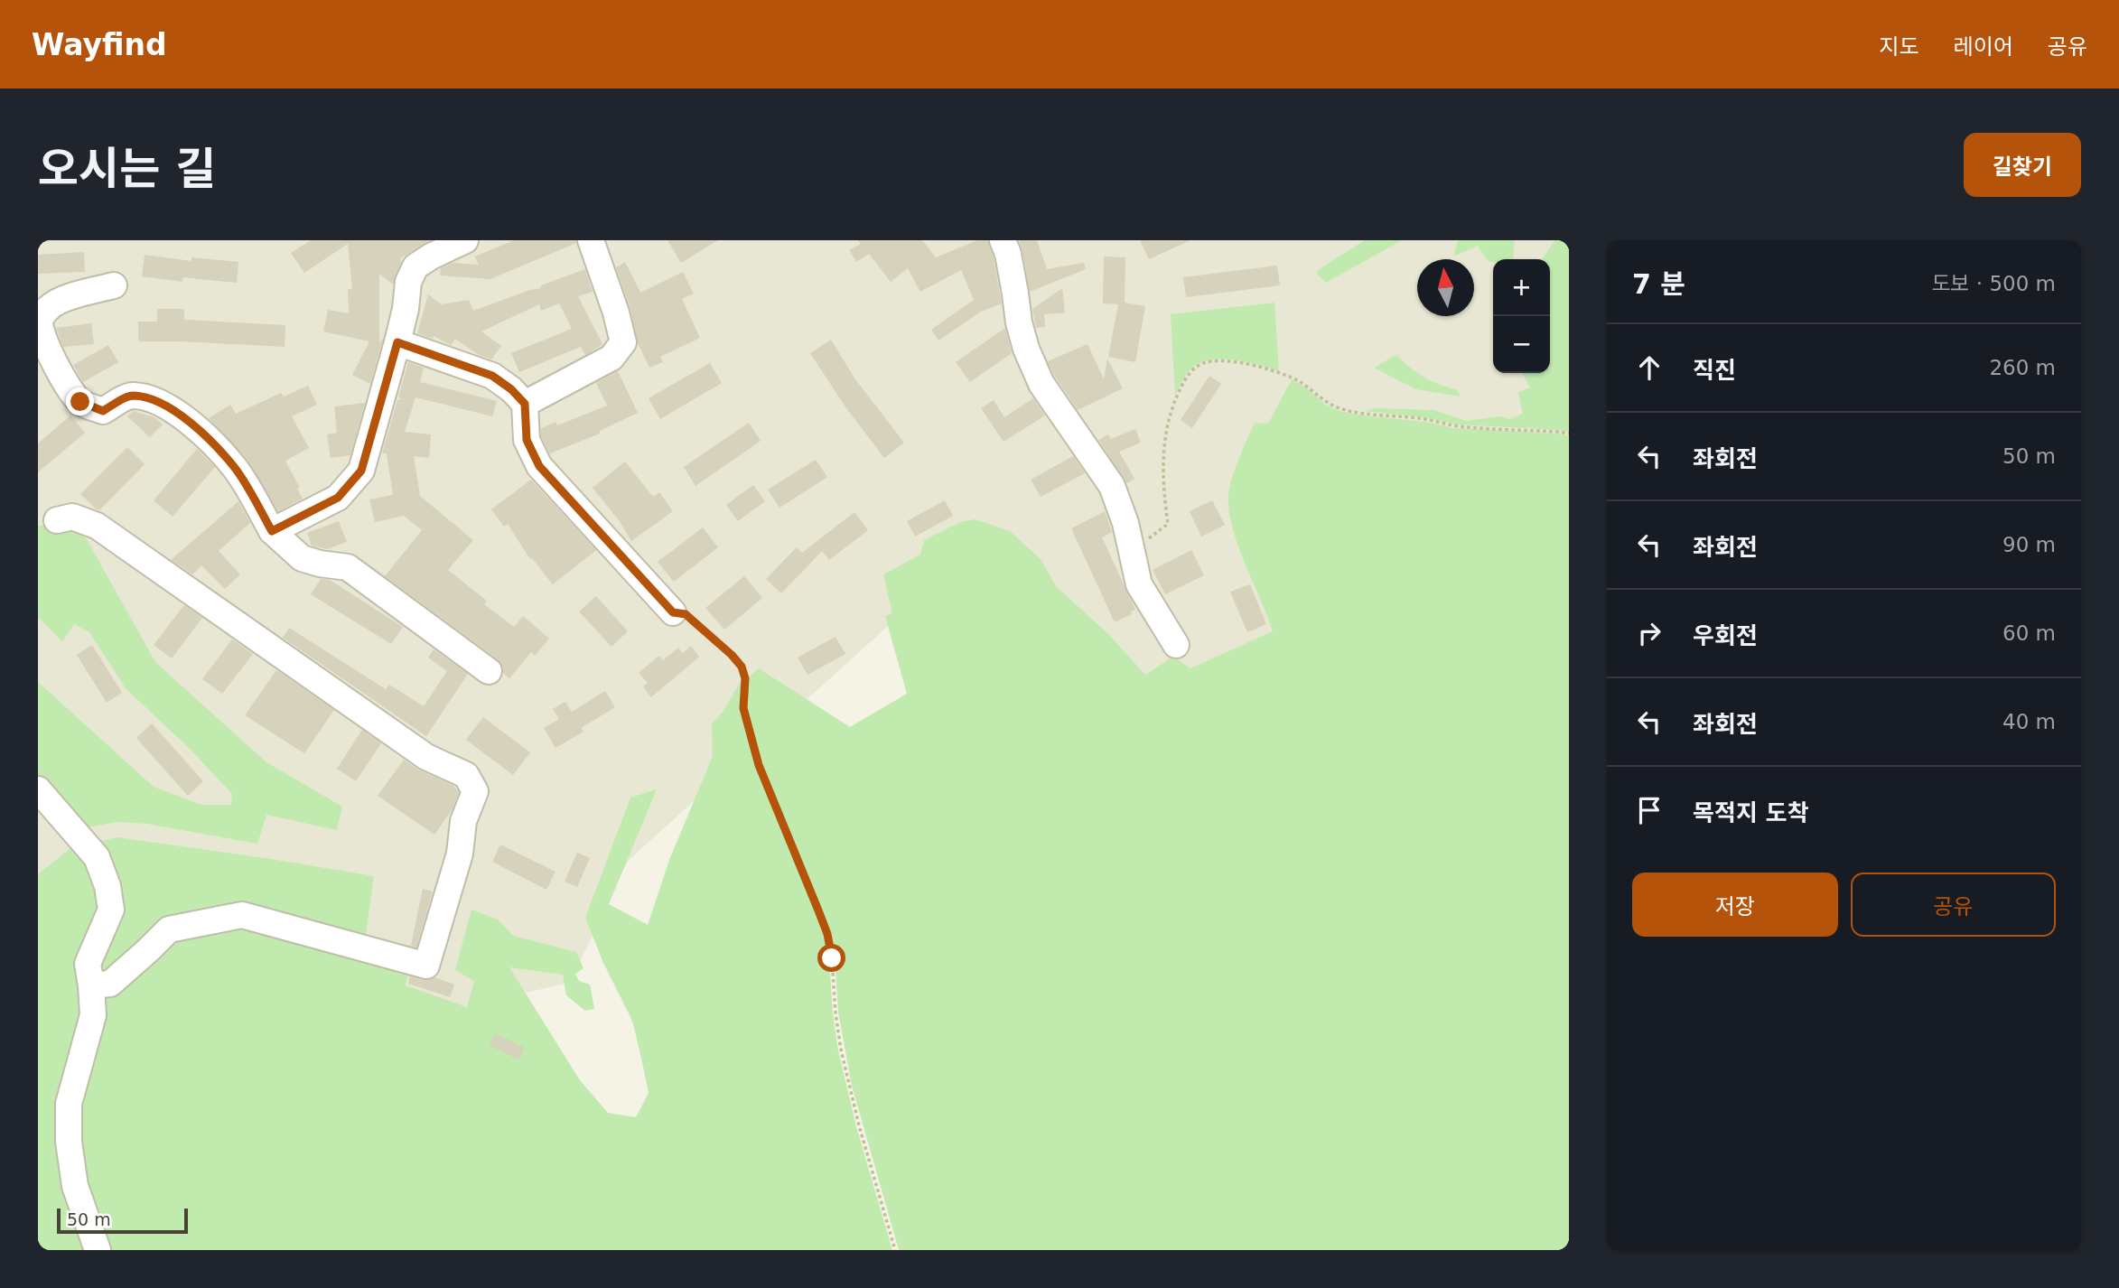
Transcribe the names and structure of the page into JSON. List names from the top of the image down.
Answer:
{
  "scale_bar": "50 m",
  "north": "top",
  "page": {
    "header": "Wayfind",
    "nav": ["지도", "레이어", "공유"],
    "title": "오시는 길",
    "buttons": [
      "길찾기",
      ["저장", "공유"]
    ],
    "heading": ["7 분", "도보 · 500 m"],
    "map_buttons": ["+", "−"],
    "list": [
      ["직진", "260 m"],
      ["좌회전", "50 m"],
      ["좌회전", "90 m"],
      ["우회전", "60 m"],
      ["좌회전", "40 m"],
      "목적지 도착"
    ],
    "scale": "50 m"
  }
}
